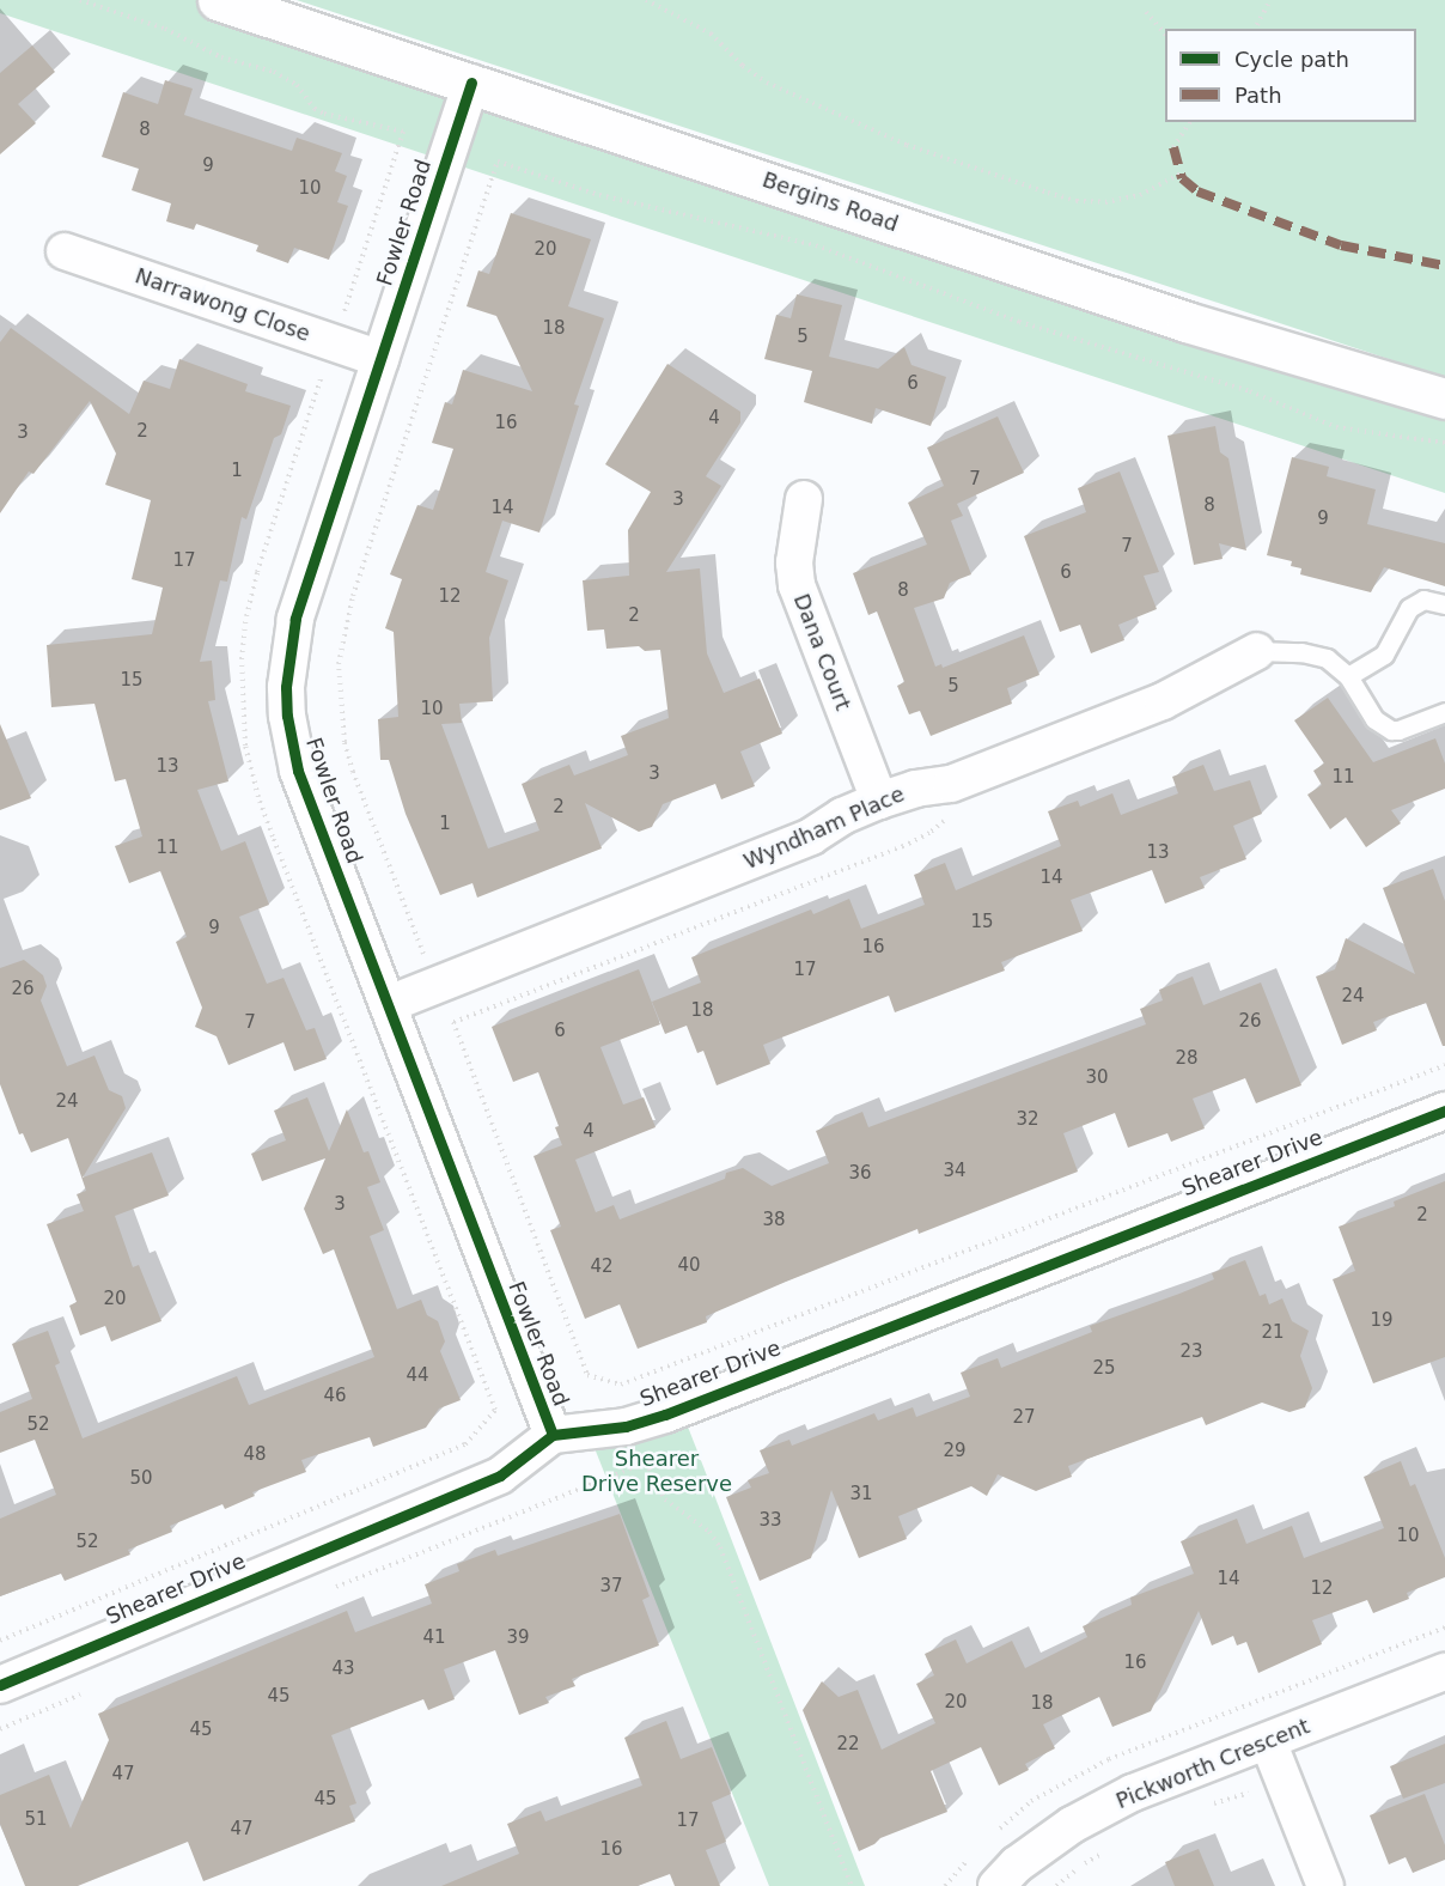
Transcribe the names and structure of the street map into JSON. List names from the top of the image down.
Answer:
{
  "streets": {
    "main road": ["Bergins Road"],
    "street": [
      "Fowler Road",
      "Narrawong Close",
      "Dana Court",
      "Wyndham Place",
      "Shearer Drive",
      "Pickworth Crescent"
    ]
  },
  "crossings": [
    ["Bergins Road", "Fowler Road"],
    ["Fowler Road", "Narrawong Close"],
    ["Fowler Road", "Wyndham Place"],
    ["Fowler Road", "Shearer Drive"],
    ["Dana Court", "Wyndham Place"]
  ],
  "parks": ["Shearer Drive Reserve"],
  "house_numbers": [
    "8",
    "9",
    "10",
    "20",
    "18",
    "5",
    "6",
    "4",
    "16",
    "2",
    "3",
    "1",
    "7",
    "3",
    "8",
    "14",
    "9",
    "7",
    "17",
    "6",
    "8",
    "12",
    "2",
    "15",
    "5",
    "10",
    "13",
    "3",
    "11",
    "2",
    "1",
    "11",
    "13",
    "14",
    "15",
    "9",
    "16",
    "17",
    "26",
    "24",
    "18",
    "26",
    "7",
    "6",
    "28",
    "30",
    "24",
    "32",
    "4",
    "34",
    "36",
    "3",
    "2",
    "38",
    "40",
    "42",
    "20",
    "19",
    "21",
    "23",
    "25",
    "44",
    "46",
    "27",
    "52",
    "29",
    "48",
    "50",
    "31",
    "33",
    "10",
    "52",
    "14",
    "37",
    "12",
    "41",
    "39",
    "16",
    "43",
    "45",
    "20",
    "18",
    "45",
    "22",
    "47",
    "45",
    "51",
    "17",
    "47",
    "16"
  ],
  "legend": ["Cycle path", "Path"]
}
